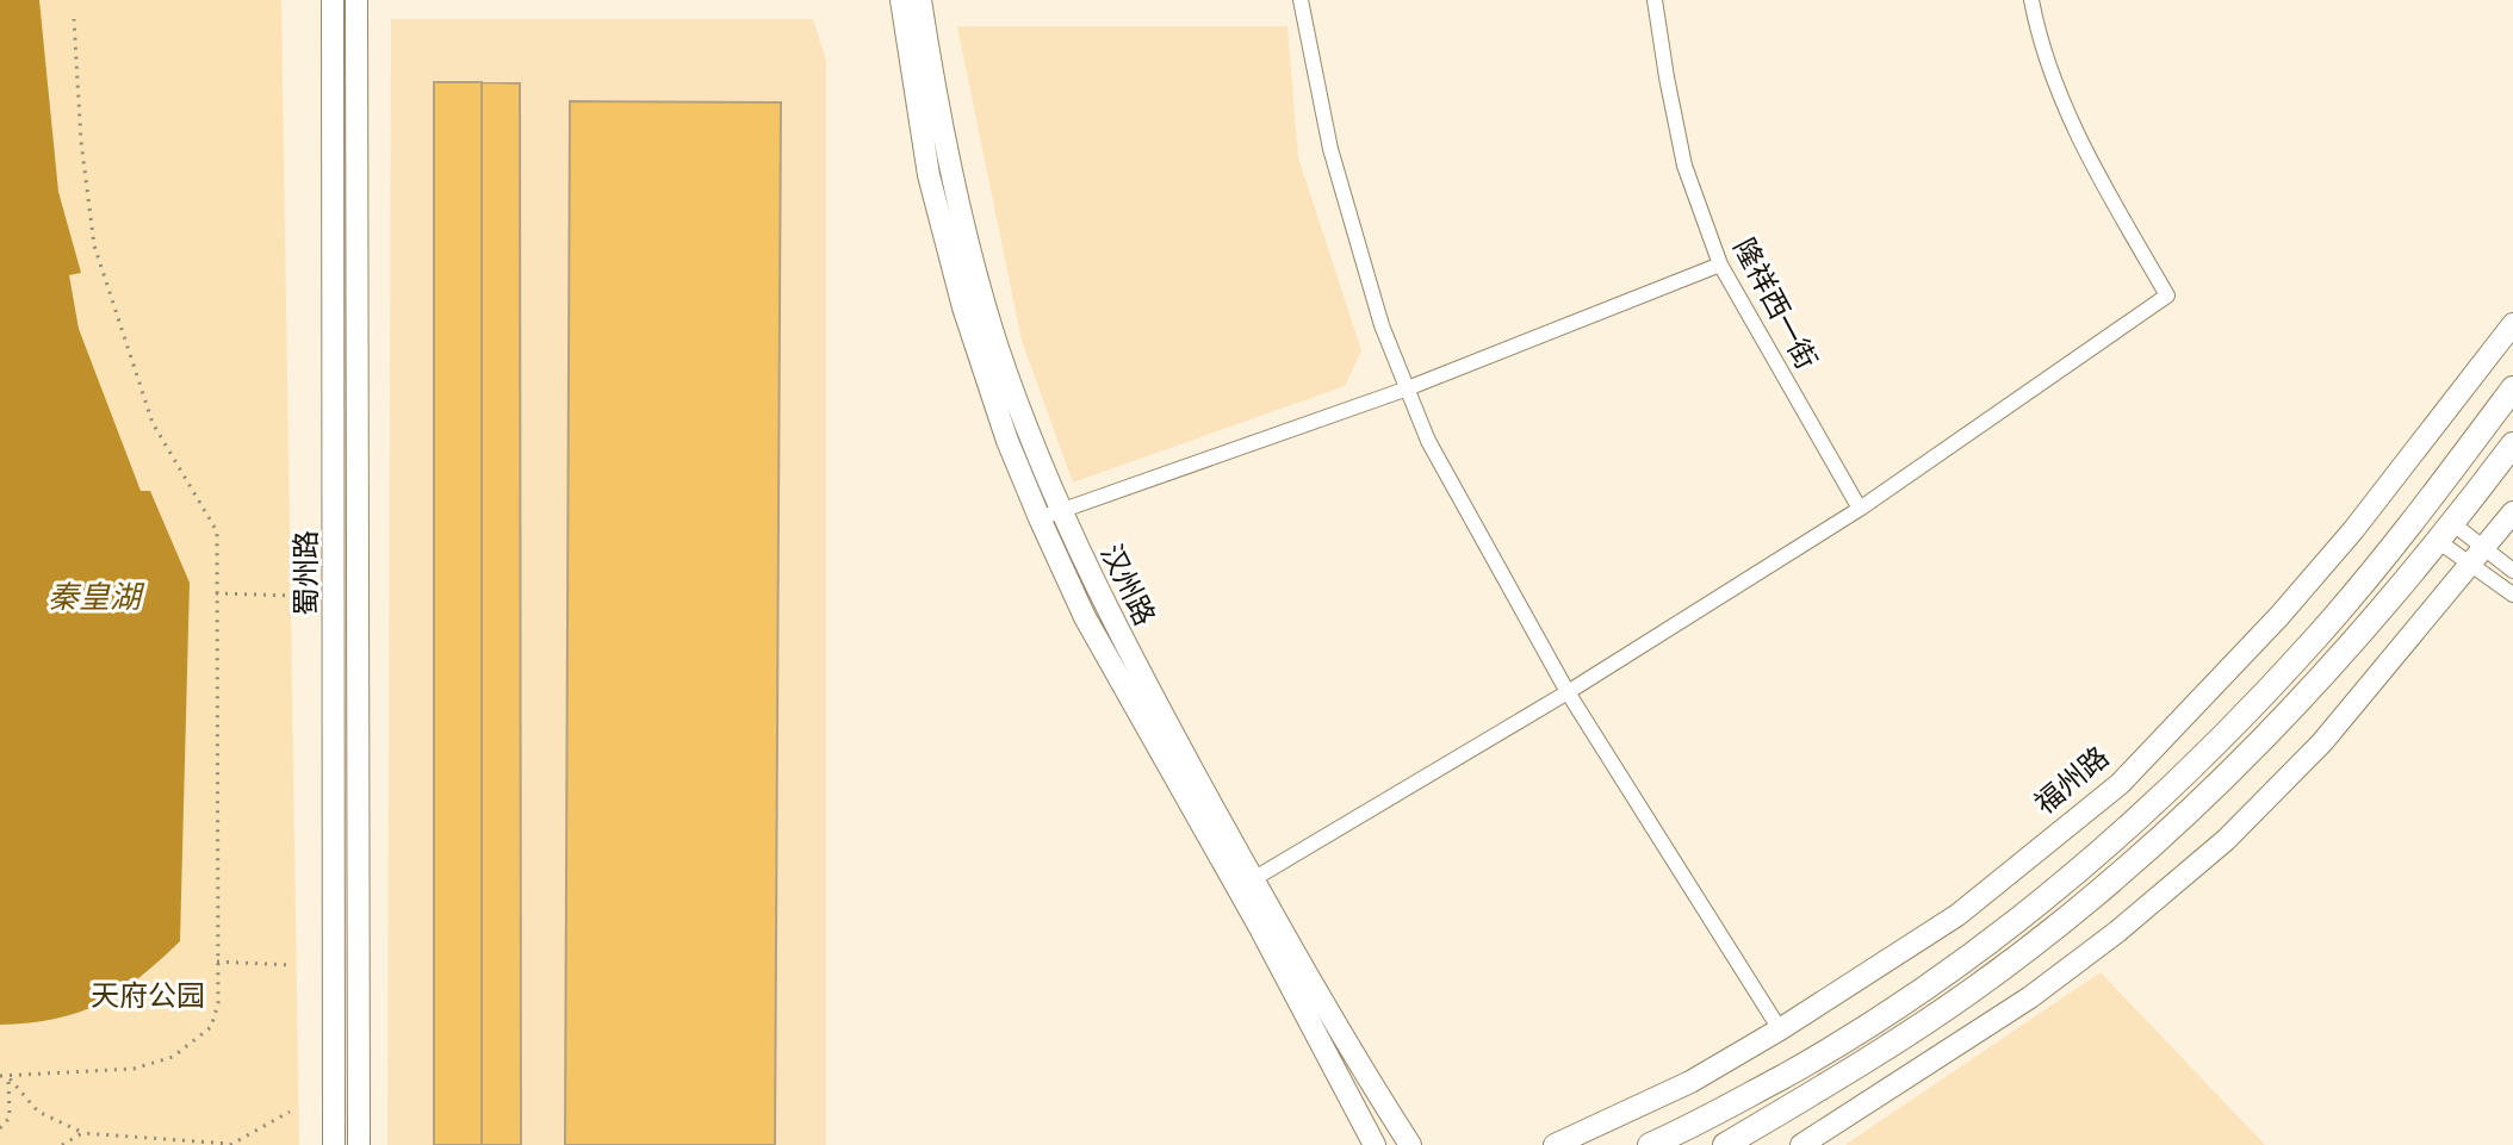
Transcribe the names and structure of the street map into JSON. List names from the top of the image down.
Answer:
{
  "streets": {
    "main road": ["蜀州路", "汉州路", "福州路"],
    "street": ["隆祥西一街"]
  },
  "water": ["秦皇湖"],
  "parks": ["天府公园"]
}
